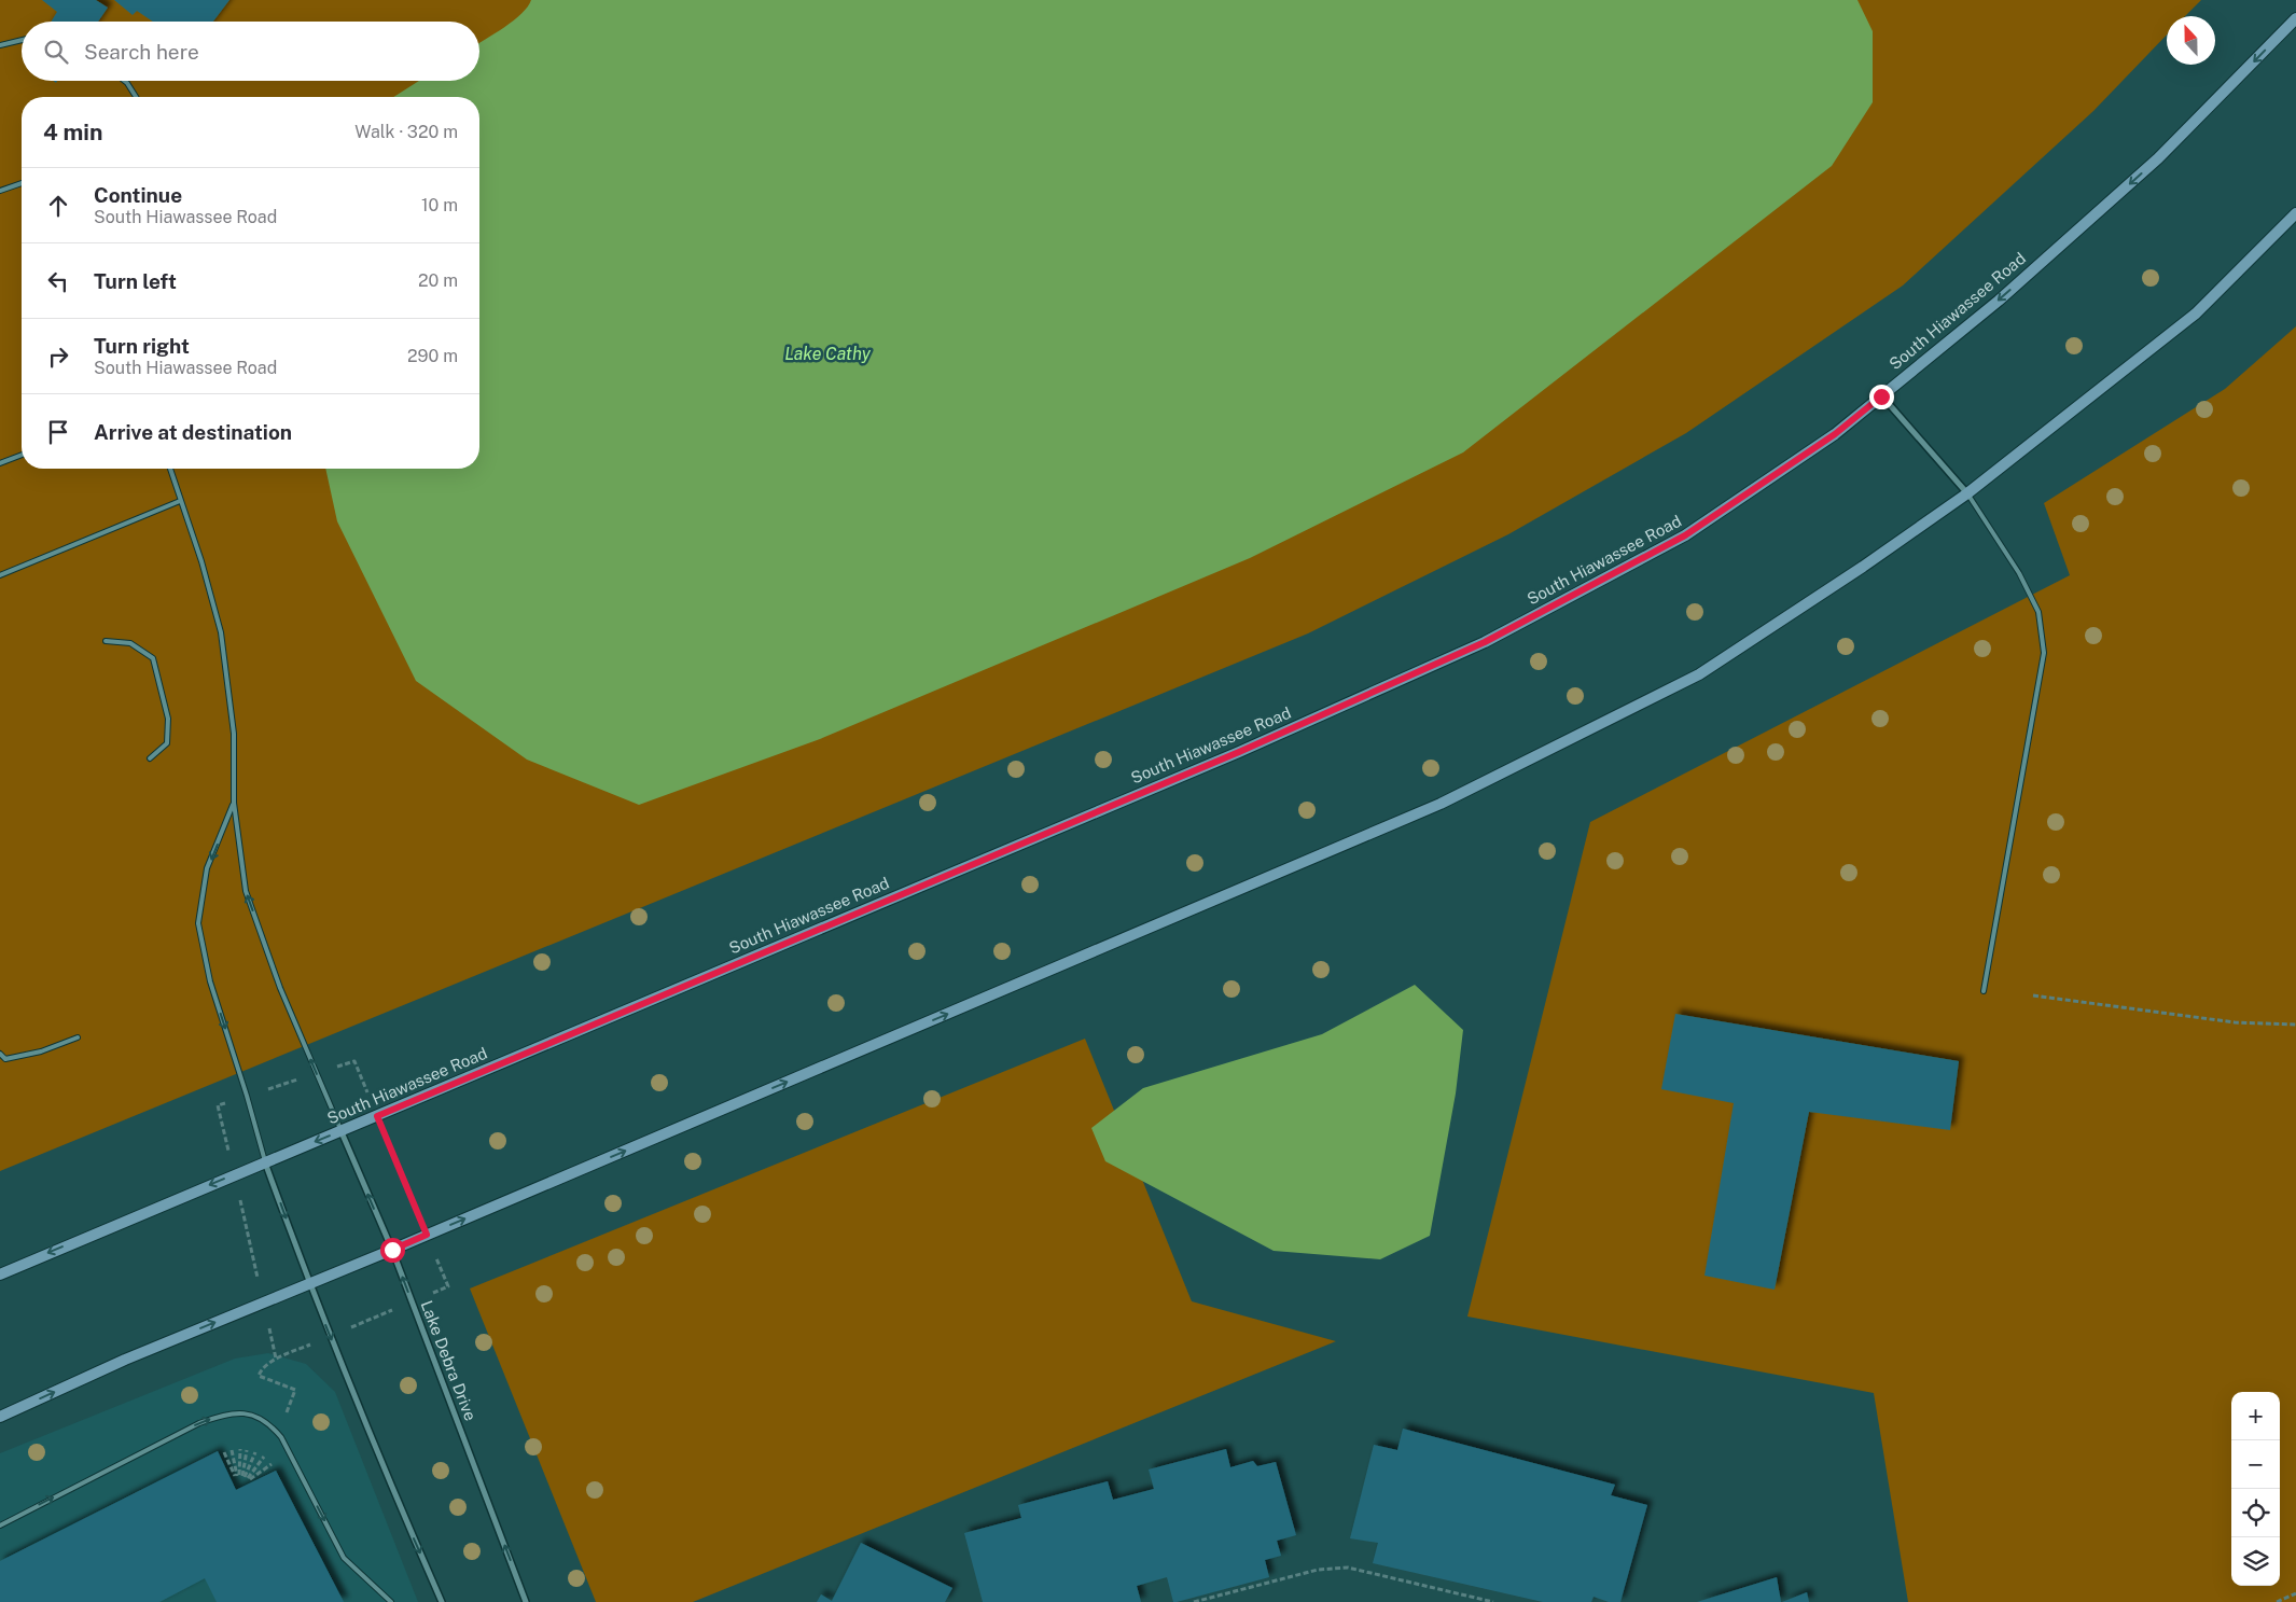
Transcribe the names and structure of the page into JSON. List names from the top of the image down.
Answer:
{
  "streets": {
    "street": ["South Hiawassee Road", "Lake Debra Drive"]
  },
  "crossings": [
    ["South Hiawassee Road", "Lake Debra Drive"]
  ],
  "one_way": ["Lake Debra Drive"],
  "water": ["Lake Cathy"],
  "north": "top",
  "page": {
    "search": "Search here",
    "heading": ["4 min", "Walk · 320 m"],
    "list": [
      ["Continue", "South Hiawassee Road", "10 m"],
      ["Turn left", "20 m"],
      ["Turn right", "South Hiawassee Road", "290 m"],
      "Arrive at destination"
    ],
    "map_buttons": ["+", "−"]
  }
}
